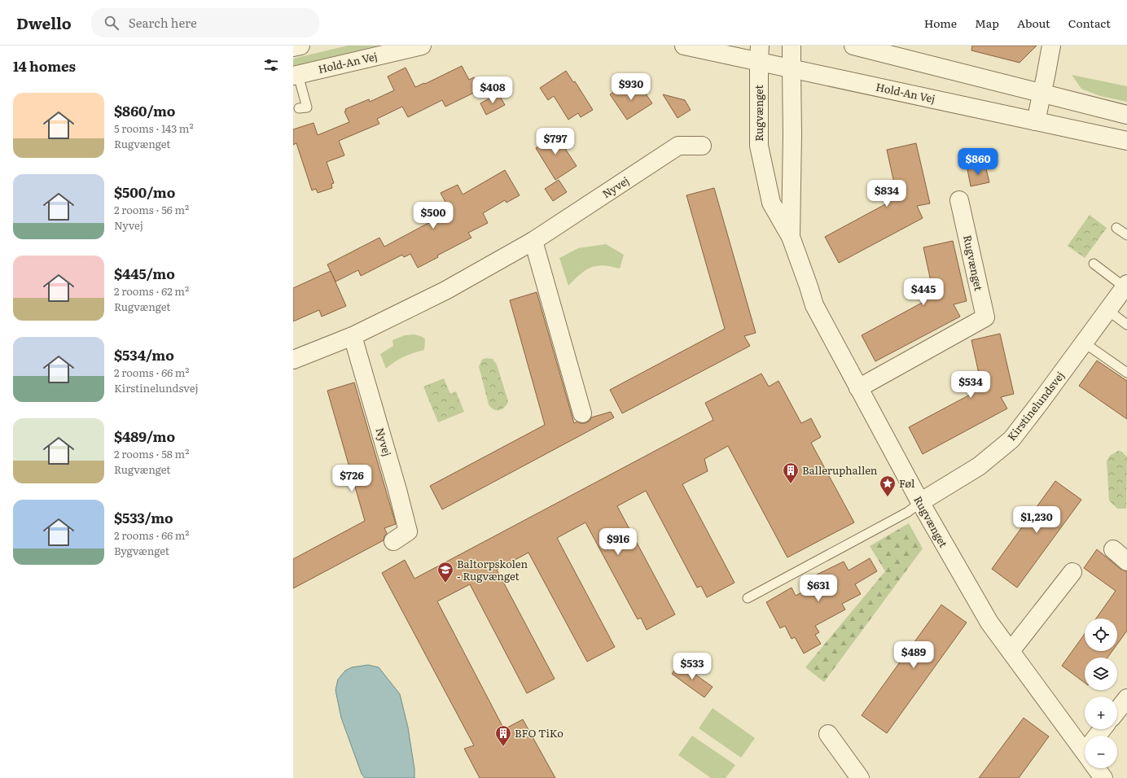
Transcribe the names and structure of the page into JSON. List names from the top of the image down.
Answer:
{
  "streets": {
    "street": [
      "Hold-An Vej",
      "Rugvænget",
      "Nyvej",
      "Kirstinelundsvej"
    ]
  },
  "crossings": [
    ["Hold-An Vej", "Rugvænget"],
    ["Rugvænget", "Kirstinelundsvej"]
  ],
  "places": {
    "building": ["Balleruphallen", "BFO TiKo"],
    "place": ["Føl"],
    "school or university": ["Baltorpskolen - Rugvænget"]
  },
  "page": {
    "header": "Dwello",
    "search": "Search here",
    "nav": [
      "Home",
      "Map",
      "About",
      "Contact"
    ],
    "heading": "14 homes",
    "price": [
      "$930",
      "$408",
      "$797",
      "$860",
      "$834",
      "$500",
      "$445",
      "$534",
      "$726",
      "$1,230",
      "$916",
      "$631",
      "$489",
      "$533"
    ],
    "list": [
      {
        "name": "$860/mo",
        "note": "5 rooms · 143 m² · Rugvænget"
      },
      {
        "name": "$500/mo",
        "note": "2 rooms · 56 m² · Nyvej"
      },
      {
        "name": "$445/mo",
        "note": "2 rooms · 62 m² · Rugvænget"
      },
      {
        "name": "$534/mo",
        "note": "2 rooms · 66 m² · Kirstinelundsvej"
      },
      {
        "name": "$489/mo",
        "note": "2 rooms · 58 m² · Rugvænget"
      },
      {
        "name": "$533/mo",
        "note": "2 rooms · 66 m² · Bygvænget"
      }
    ],
    "map_buttons": ["+", "−"]
  }
}
